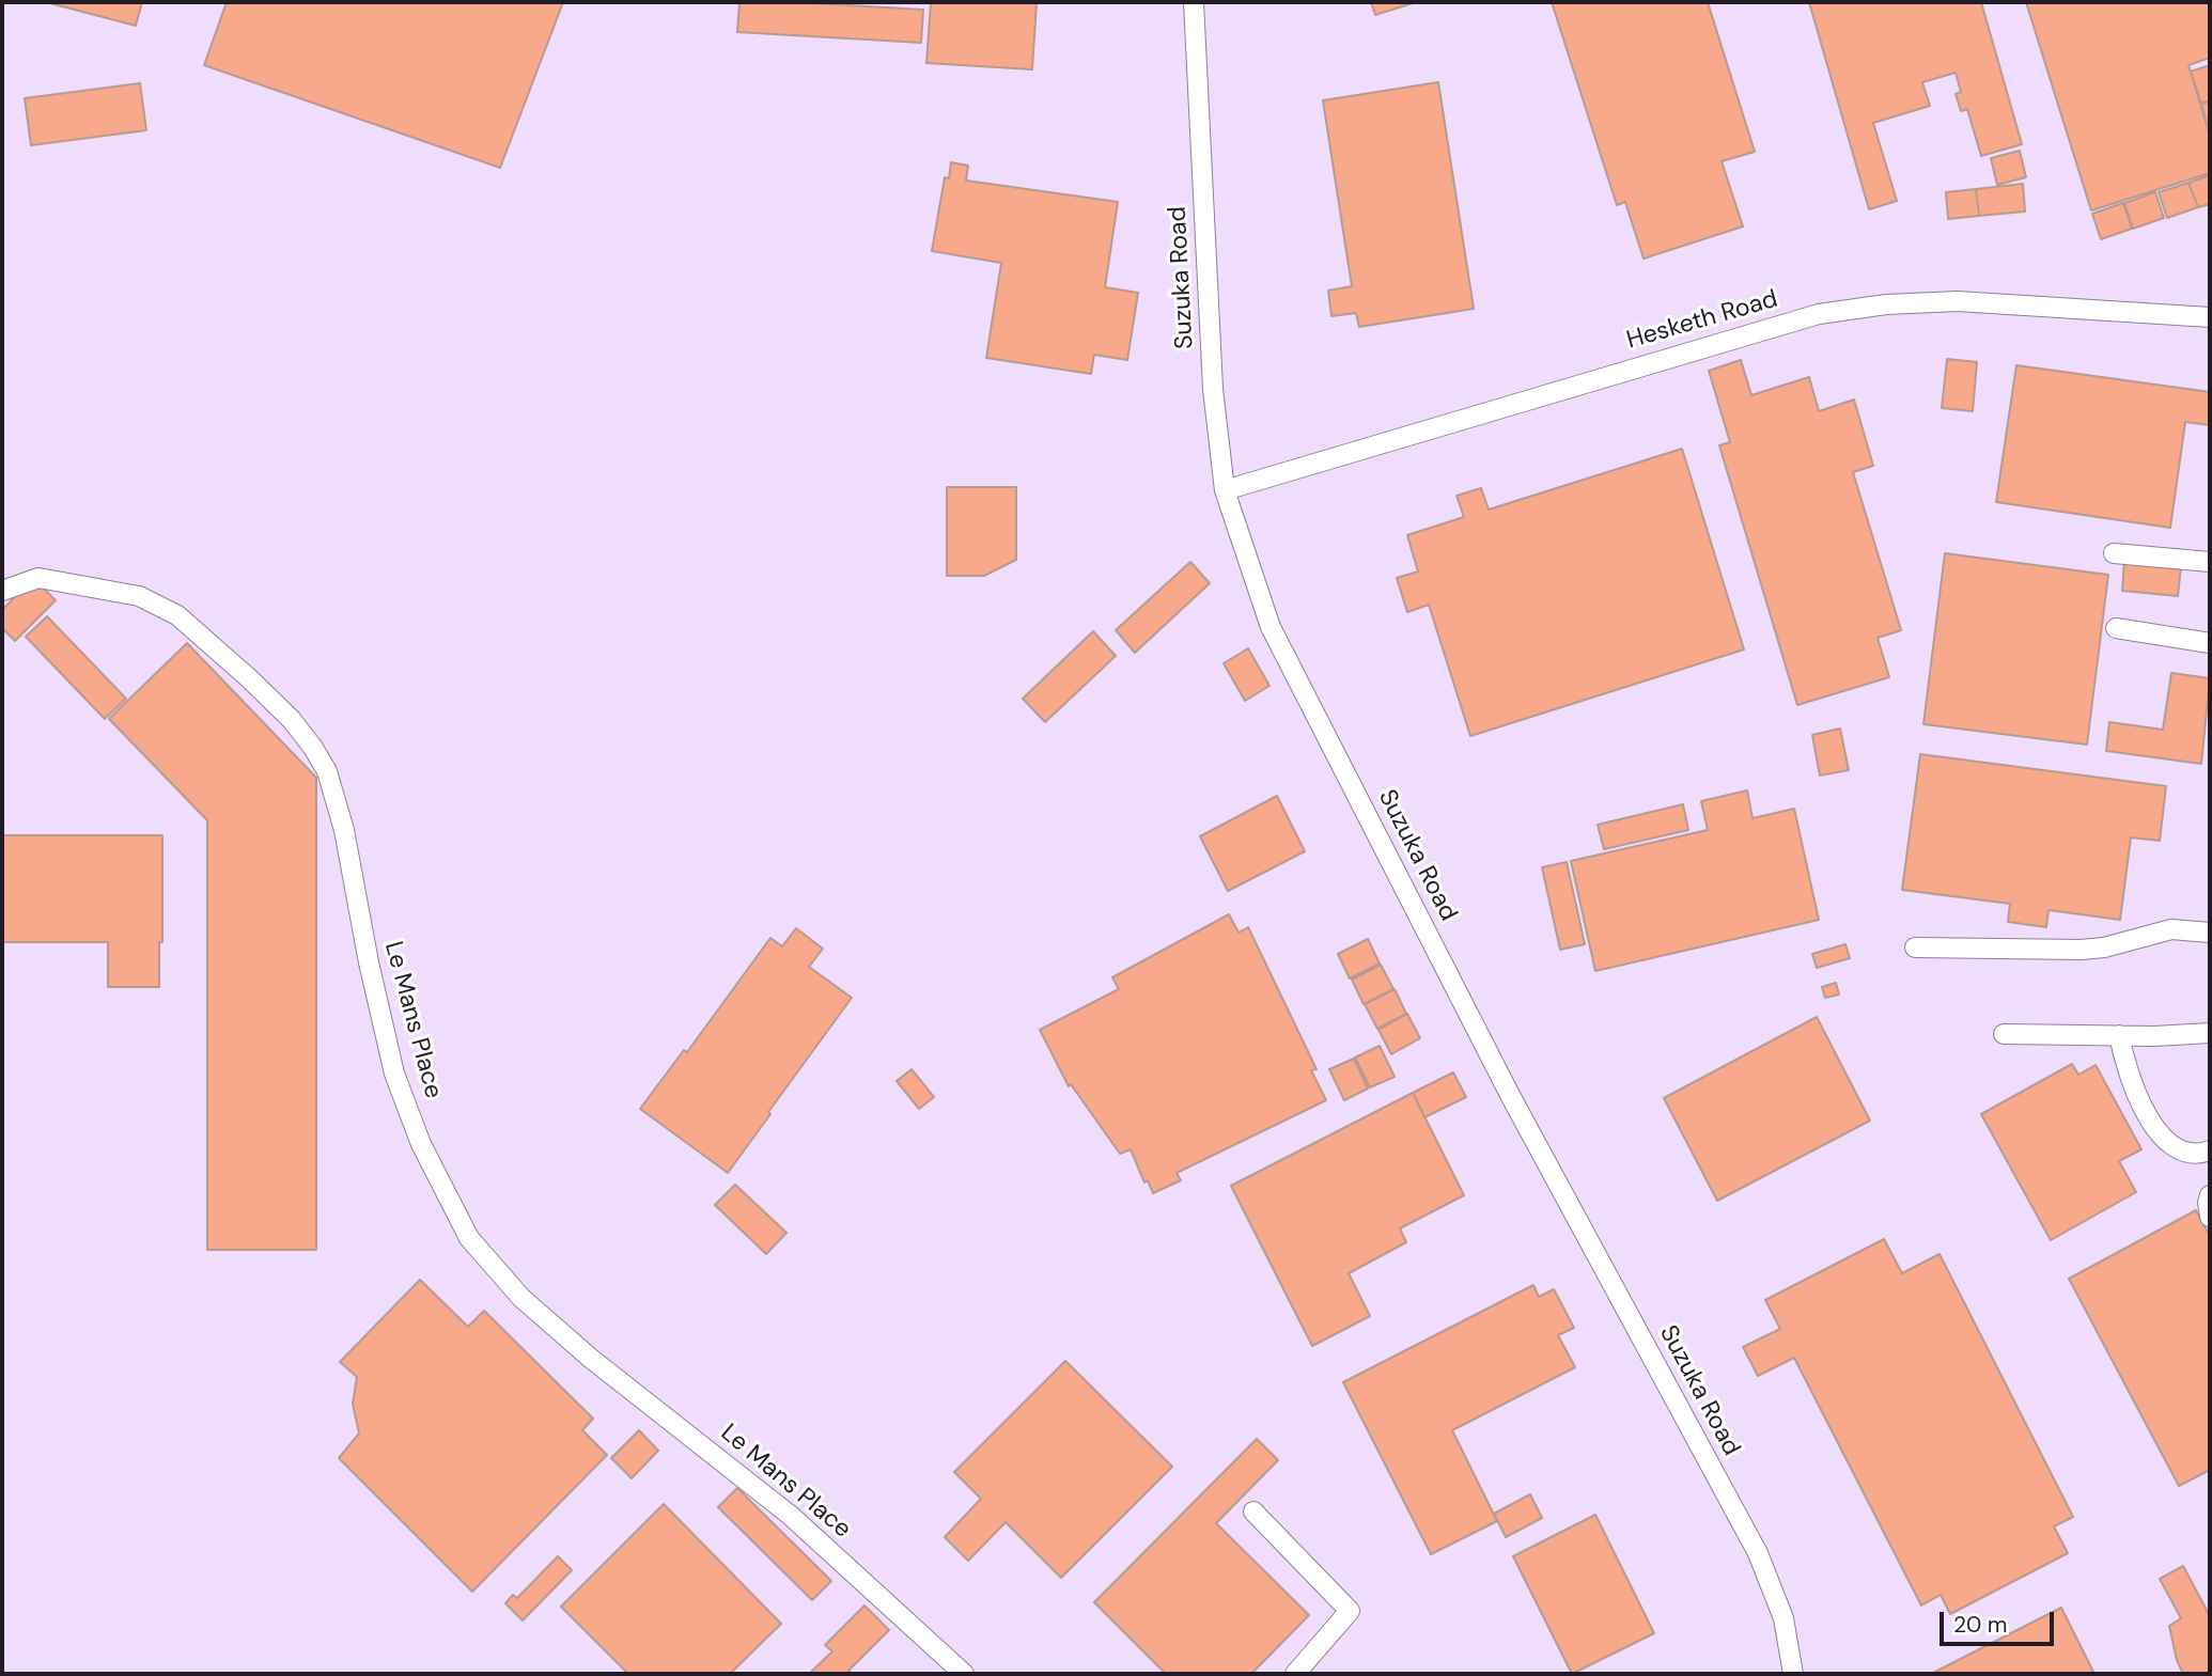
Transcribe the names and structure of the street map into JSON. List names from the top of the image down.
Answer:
{
  "streets": {
    "lane": ["Suzuka Road", "Hesketh Road", "Le Mans Place"]
  },
  "crossings": [
    ["Suzuka Road", "Hesketh Road"]
  ],
  "scale_bar": "20 m"
}
